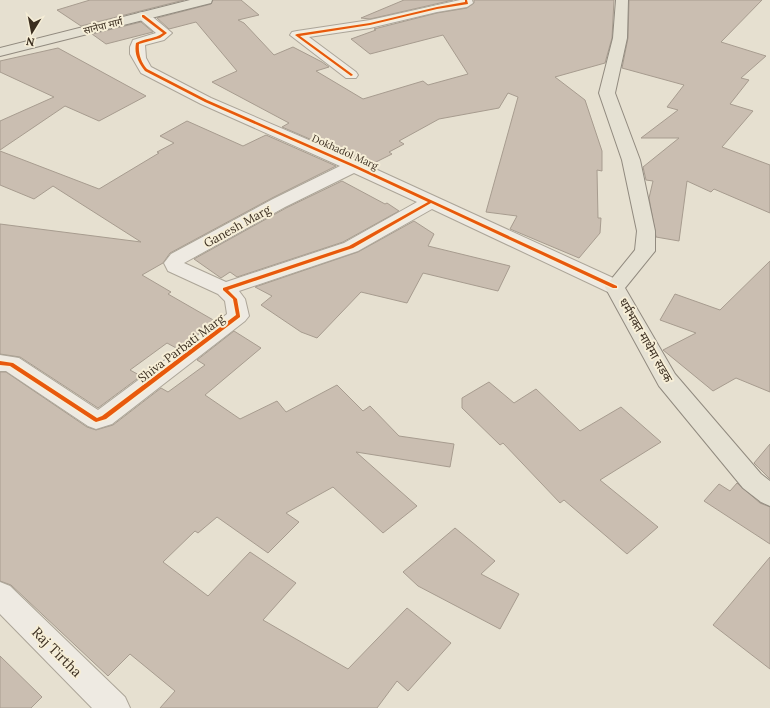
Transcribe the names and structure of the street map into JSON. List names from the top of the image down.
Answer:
{
  "streets": {
    "main road": ["सानेपा मार्ग", "धर्मभक्त माथेमा सडक"],
    "street": [
      "Dokhadol Marg",
      "Ganesh Marg",
      "Shiva Parbati Marg",
      "Raj Tirtha"
    ]
  },
  "crossings": [
    ["सानेपा मार्ग", "Dokhadol Marg"],
    ["Dokhadol Marg", "Ganesh Marg"],
    ["Dokhadol Marg", "धर्मभक्त माथेमा सडक"],
    ["Ganesh Marg", "Shiva Parbati Marg"]
  ],
  "north": "bottom"
}
